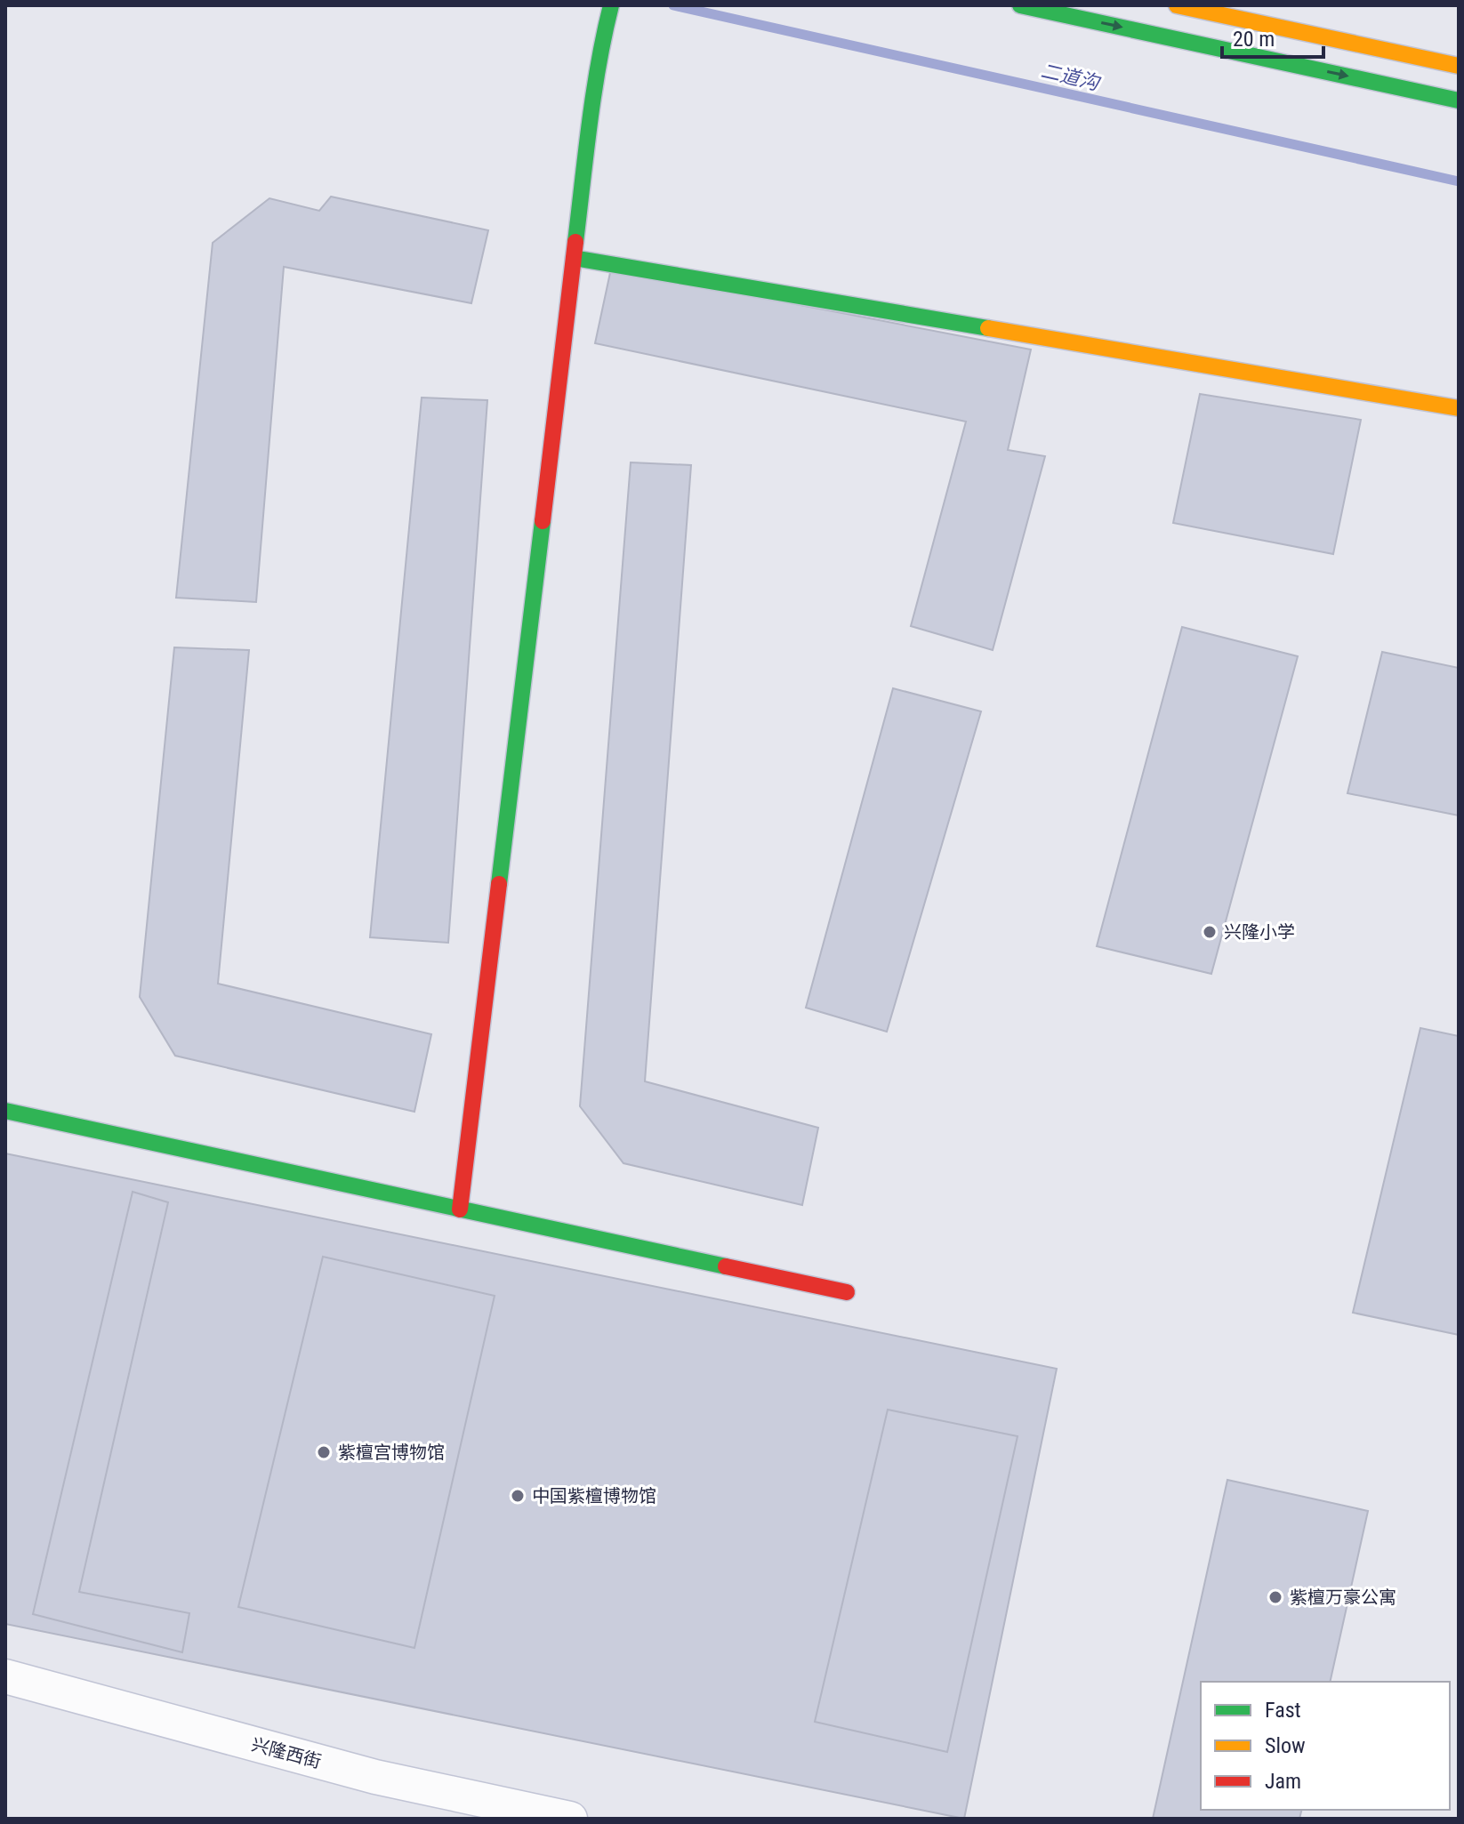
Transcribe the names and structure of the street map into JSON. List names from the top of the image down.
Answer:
{
  "streets": {
    "street": ["兴隆西街"]
  },
  "water": ["二道沟"],
  "places": [
    "兴隆小学",
    "紫檀宫博物馆",
    "中国紫檀博物馆",
    "紫檀万豪公寓"
  ],
  "legend": ["Fast", "Slow", "Jam"],
  "scale_bar": "20 m"
}
